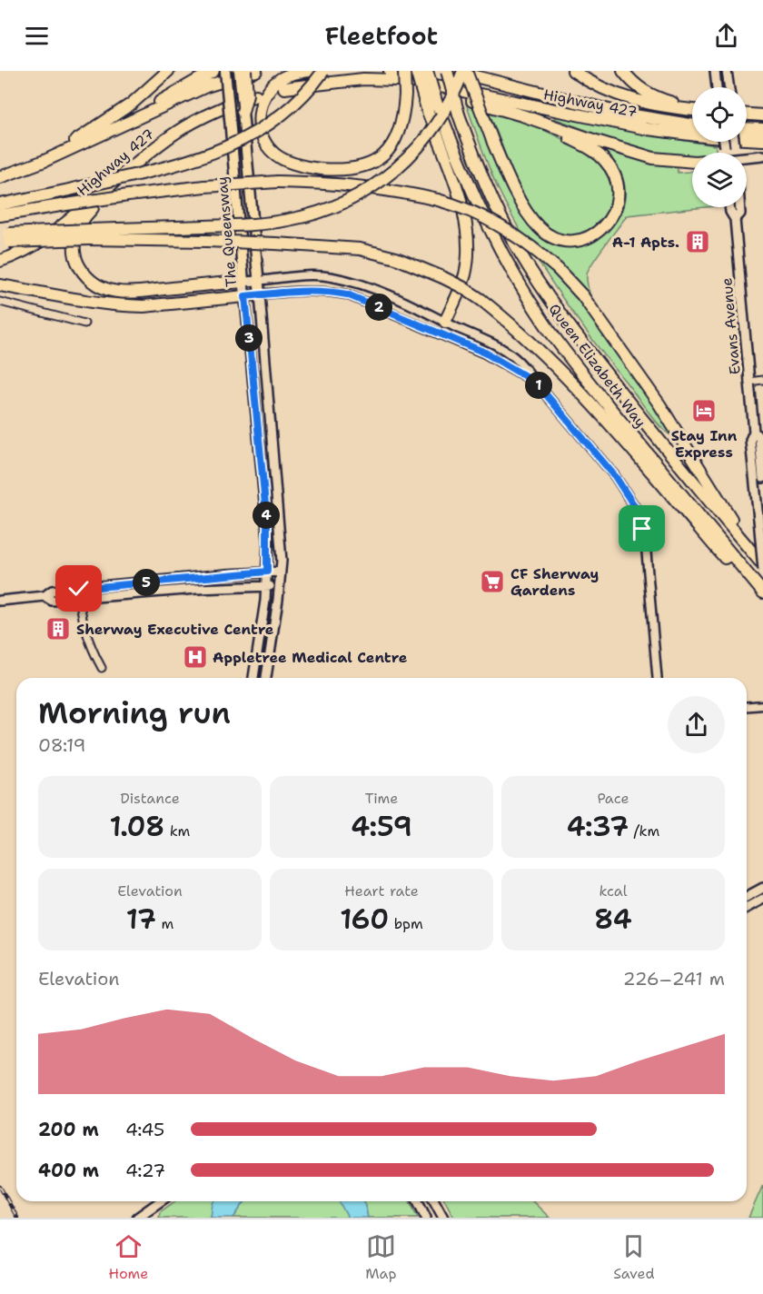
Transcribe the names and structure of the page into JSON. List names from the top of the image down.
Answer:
{
  "streets": {
    "highway": ["Highway 427", "Queen Elizabeth Way"],
    "main road": ["The Queensway", "Evans Avenue"]
  },
  "crossings": [
    ["Evans Avenue", "Queen Elizabeth Way"]
  ],
  "places": {
    "building": ["A-1 Apts.", "Sherway Executive Centre"],
    "hotel": ["Stay Inn Express"],
    "supermarket": ["CF Sherway Gardens"],
    "hospital": ["Appletree Medical Centre"]
  },
  "page": {
    "header": "Fleetfoot",
    "pins": [
      "2",
      "3",
      "1",
      "4",
      "5"
    ],
    "heading": ["Morning run", "08:19"],
    "stats": [
      ["Distance", "1.08 km"],
      ["Time", "4:59"],
      ["Pace", "4:37 /km"],
      ["Elevation", "17 m"],
      ["Heart rate", "160 bpm"],
      ["kcal", "84"]
    ],
    "chart": ["Elevation", "226–241 m"],
    "list": [
      {
        "name": "200 m",
        "note": "4:45"
      },
      {
        "name": "400 m",
        "note": "4:27"
      }
    ],
    "tabs": ["Home", "Map", "Saved"]
  }
}
